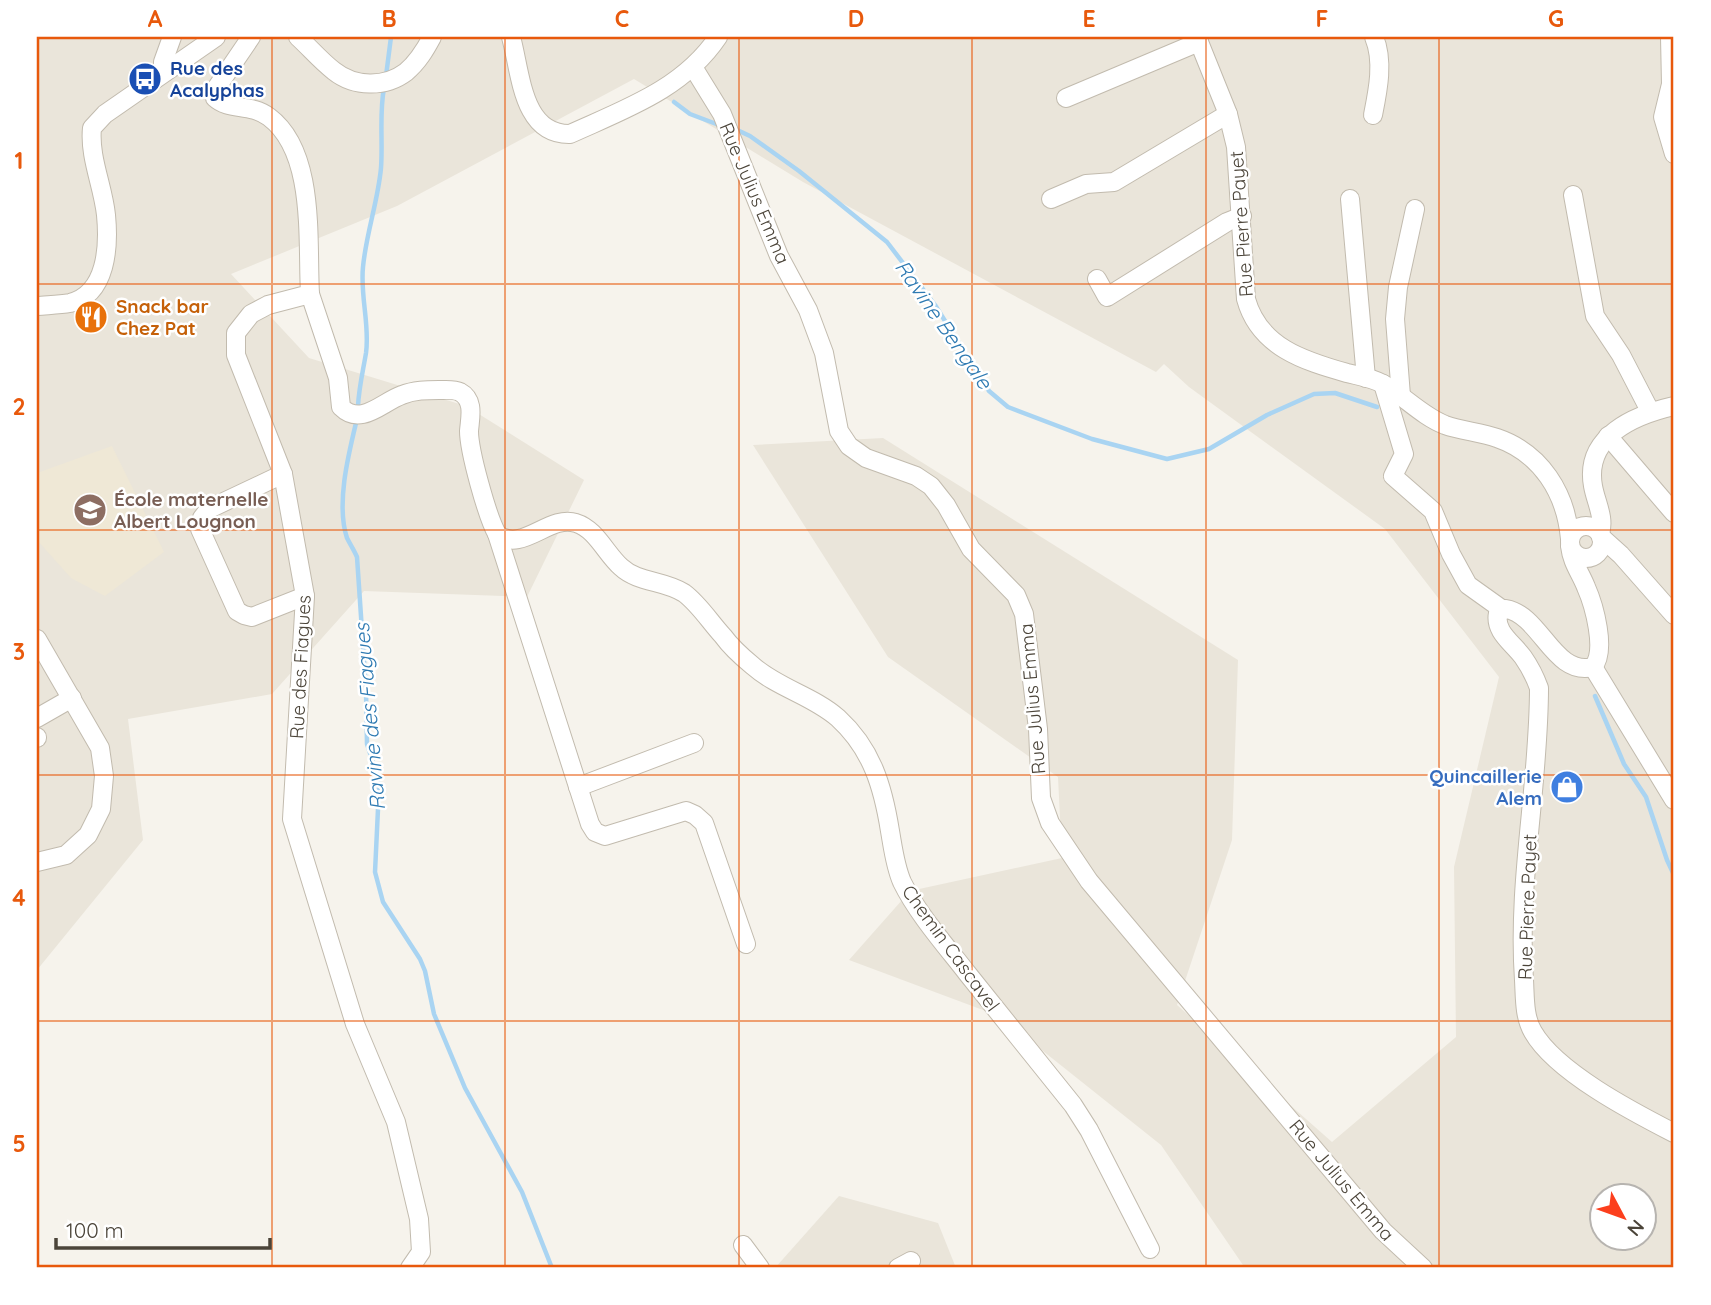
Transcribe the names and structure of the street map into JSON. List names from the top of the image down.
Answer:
{
  "streets": {
    "street": [
      "Rue Julius Emma",
      "Rue Pierre Payet",
      "Rue des Fiagues",
      "Chemin Cascavel"
    ]
  },
  "water": ["Ravine Bengale", "Ravine des Fiagues"],
  "places": {
    "bus stop": ["Rue des Acalyphas"],
    "restaurant": ["Snack bar Chez Pat"],
    "school or university": ["École maternelle Albert Lougnon"],
    "shop": ["Quincaillerie Alem"]
  },
  "scale_bar": "100 m",
  "north": "bottom right",
  "grid": {
    "columns": [
      "A",
      "B",
      "C",
      "D",
      "E",
      "F",
      "G"
    ],
    "rows": [
      "1",
      "2",
      "3",
      "4",
      "5"
    ]
  }
}
